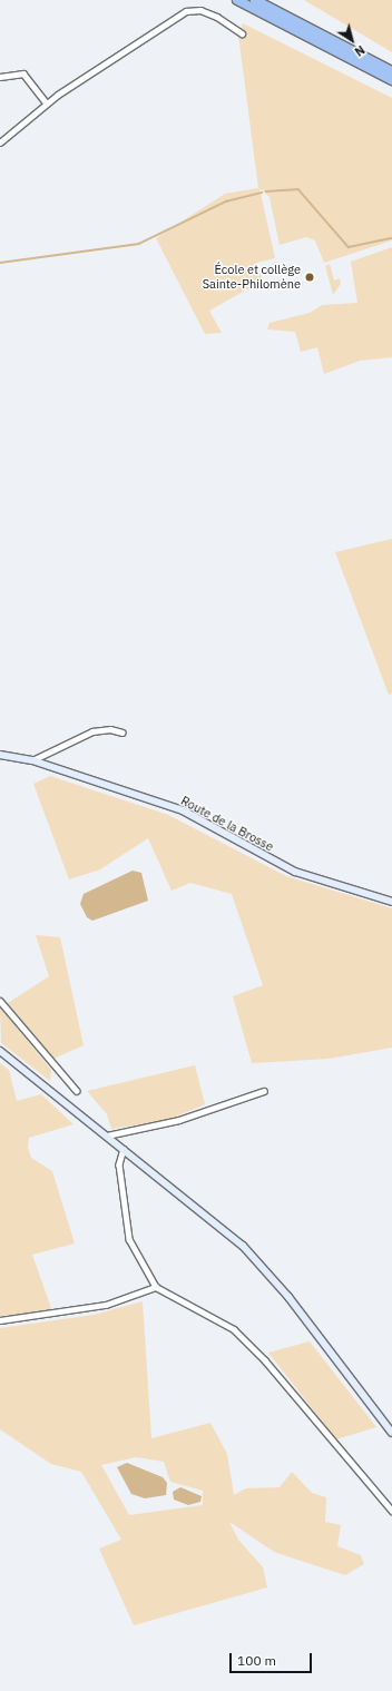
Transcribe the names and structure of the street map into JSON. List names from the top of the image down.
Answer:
{
  "streets": {
    "main road": ["Route de la Brosse"]
  },
  "places": ["École et collège Sainte-Philomène"],
  "scale_bar": "100 m",
  "north": "bottom right"
}
